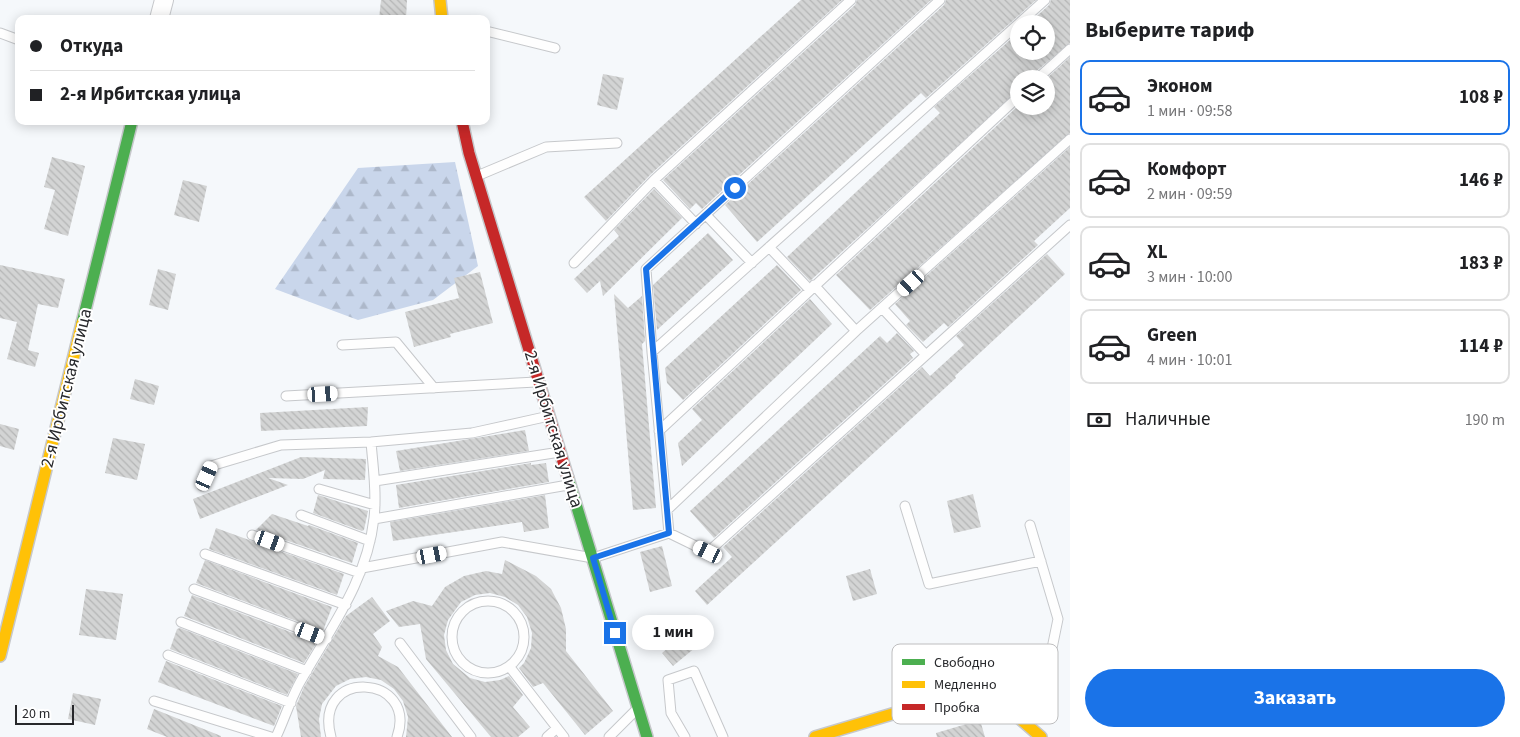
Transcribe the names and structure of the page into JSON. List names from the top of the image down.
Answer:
{
  "streets": {
    "street": ["2-я Ирбитская улица"]
  },
  "legend": ["Свободно", "Медленно", "Пробка"],
  "scale_bar": "20 m",
  "page": {
    "heading": "Выберите тариф",
    "banner": ["Откуда", "2-я Ирбитская улица"],
    "list": [
      {
        "name": "Эконом",
        "note": "1 мин · 09:58",
        "value": "108 ₽"
      },
      {
        "name": "Комфорт",
        "note": "2 мин · 09:59",
        "value": "146 ₽"
      },
      {
        "name": "XL",
        "note": "3 мин · 10:00",
        "value": "183 ₽"
      },
      {
        "name": "Green",
        "note": "4 мин · 10:01",
        "value": "114 ₽"
      }
    ],
    "pay": ["Наличные", "190 m"],
    "bubble": "1 мин",
    "buttons": "Заказать",
    "scale": "20 m"
  }
}
